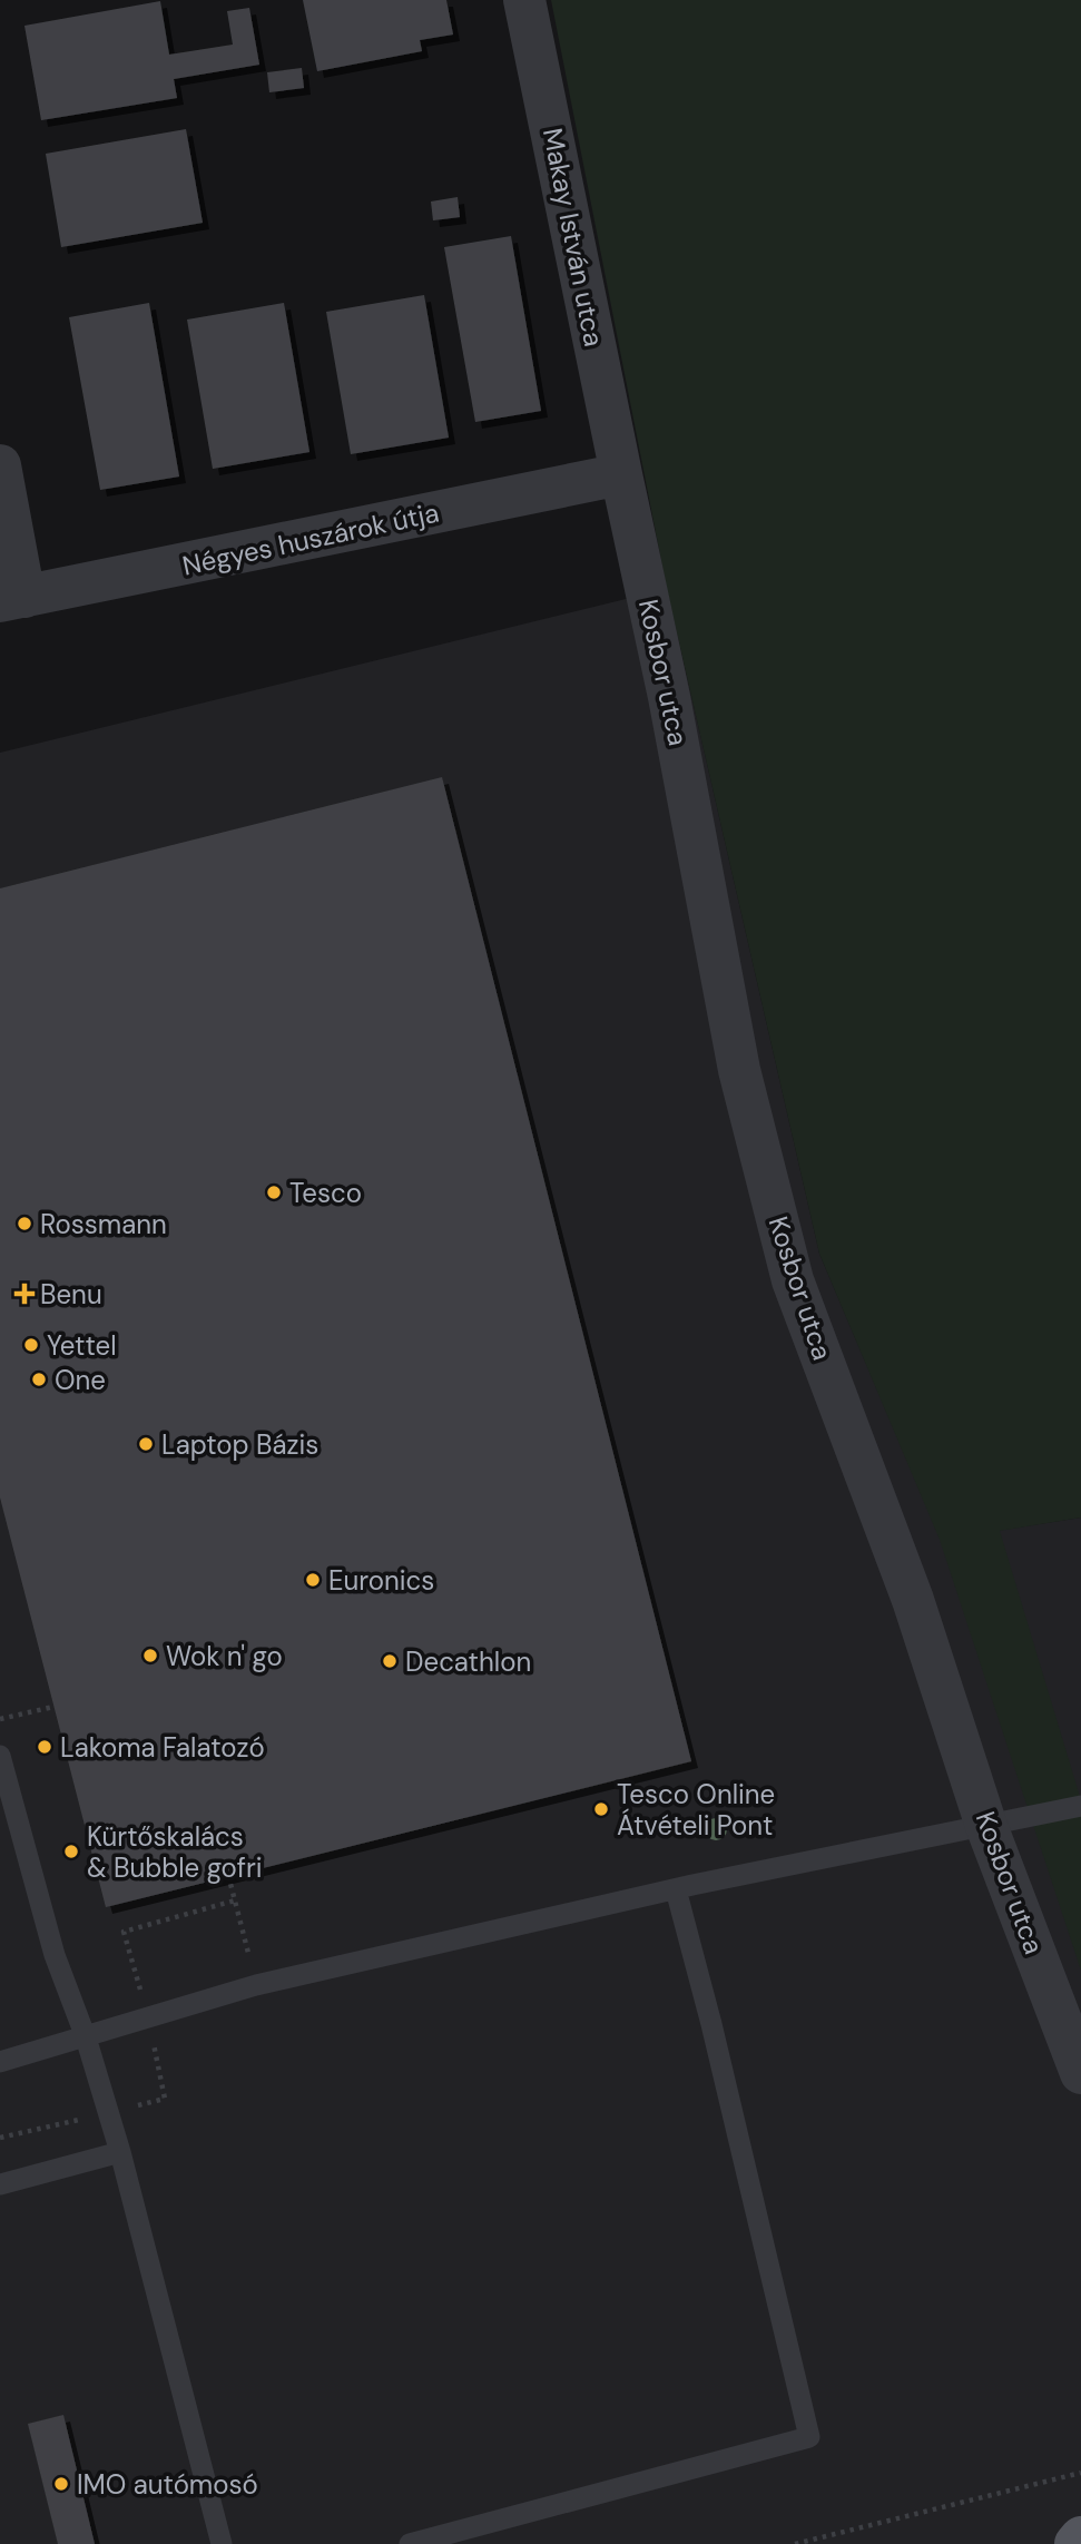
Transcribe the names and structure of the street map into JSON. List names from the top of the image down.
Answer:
{
  "streets": {
    "street": ["Makay István utca", "Négyes huszárok útja", "Kosbor utca"]
  },
  "crossings": [
    ["Makay István utca", "Négyes huszárok útja"],
    ["Makay István utca", "Kosbor utca"],
    ["Négyes huszárok útja", "Kosbor utca"]
  ],
  "places": {
    "other": [
      "Tesco",
      "Rossmann",
      "Yettel",
      "One",
      "Laptop Bázis",
      "Euronics",
      "Wok n' go",
      "Decathlon",
      "Lakoma Falatozó",
      "Tesco Online Átvételi Pont",
      "Kürtőskalács & Bubble gofri",
      "IMO autómosó"
    ],
    "health": ["Benu"]
  }
}
